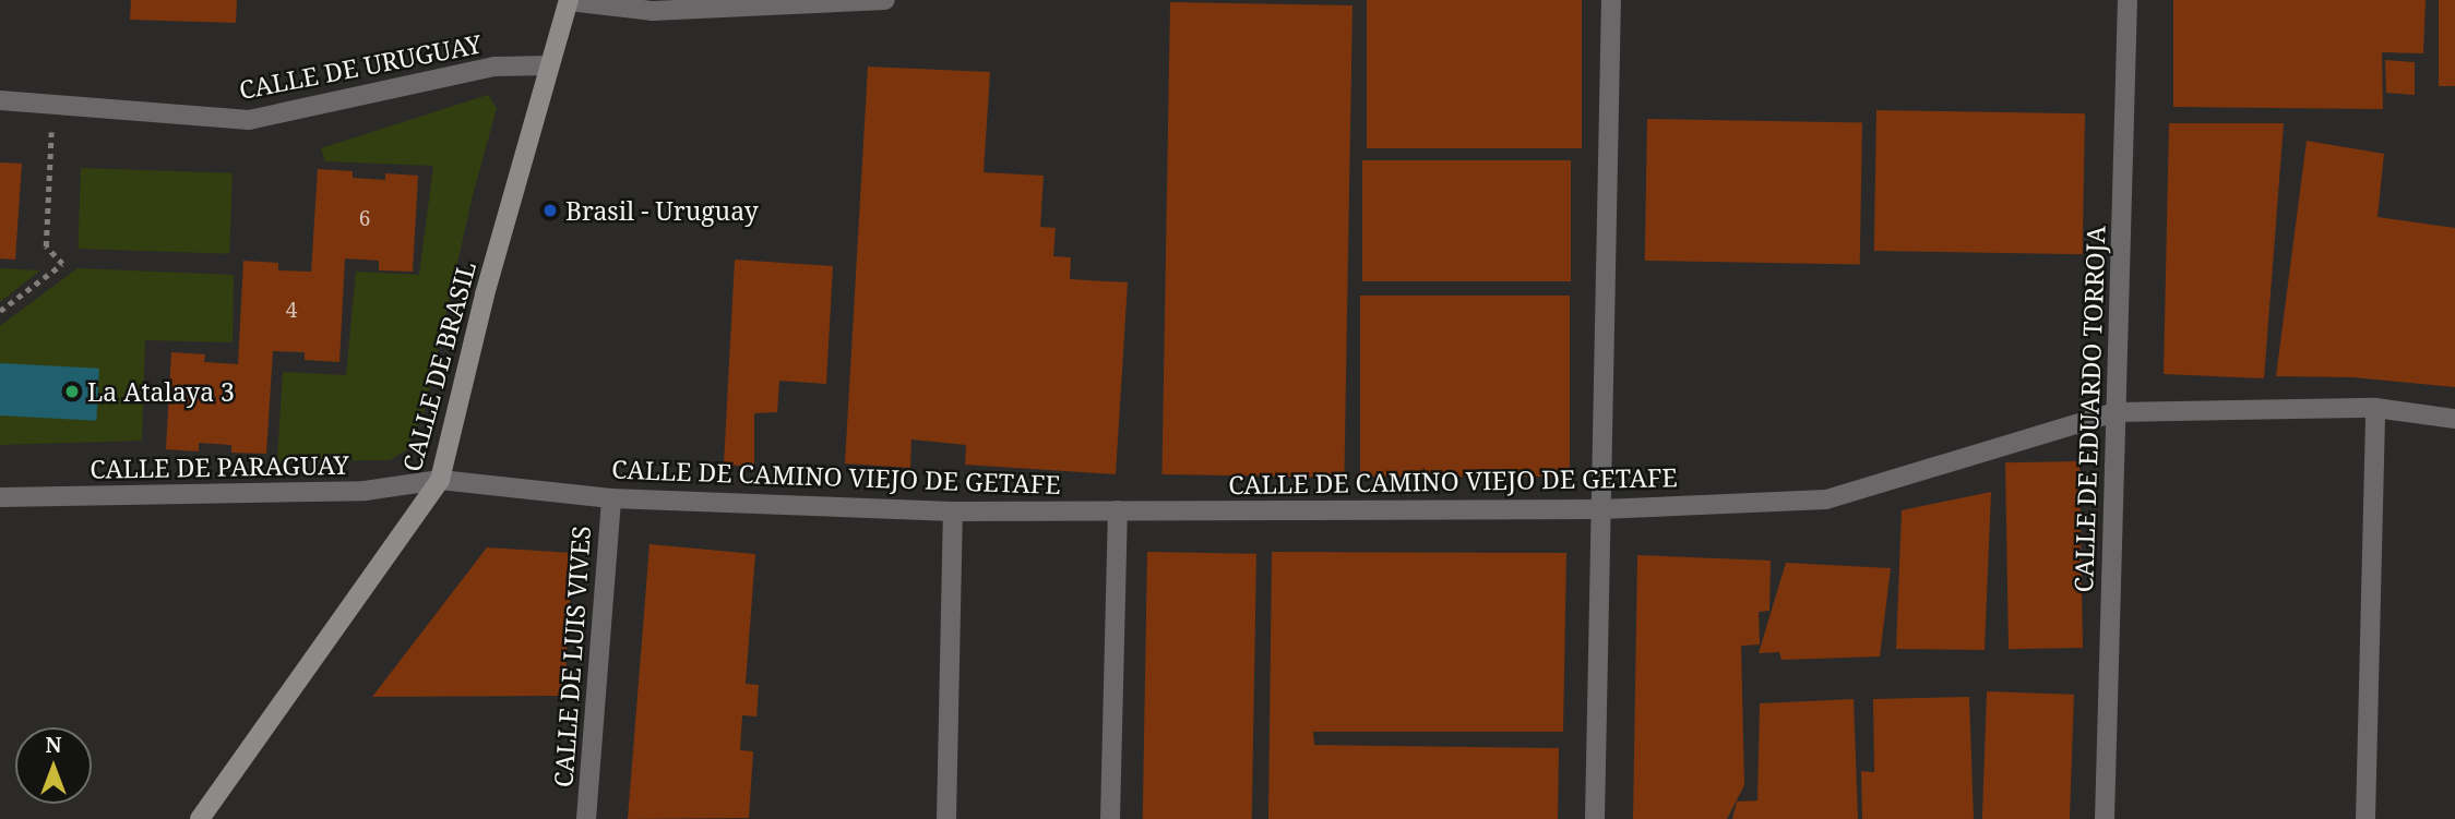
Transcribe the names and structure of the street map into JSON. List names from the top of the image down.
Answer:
{
  "streets": {
    "street": [
      "CALLE DE URUGUAY",
      "CALLE DE BRASIL",
      "CALLE DE EDUARDO TORROJA",
      "CALLE DE PARAGUAY",
      "CALLE DE CAMINO VIEJO DE GETAFE",
      "CALLE DE LUIS VIVES"
    ]
  },
  "crossings": [
    ["CALLE DE URUGUAY", "CALLE DE BRASIL"],
    ["CALLE DE BRASIL", "CALLE DE PARAGUAY"],
    ["CALLE DE BRASIL", "CALLE DE CAMINO VIEJO DE GETAFE"],
    ["CALLE DE EDUARDO TORROJA", "CALLE DE CAMINO VIEJO DE GETAFE"],
    ["CALLE DE PARAGUAY", "CALLE DE CAMINO VIEJO DE GETAFE"],
    ["CALLE DE CAMINO VIEJO DE GETAFE", "CALLE DE LUIS VIVES"]
  ],
  "places": ["Brasil - Uruguay", "La Atalaya 3"],
  "house_numbers": ["6", "4"],
  "north": "top"
}
